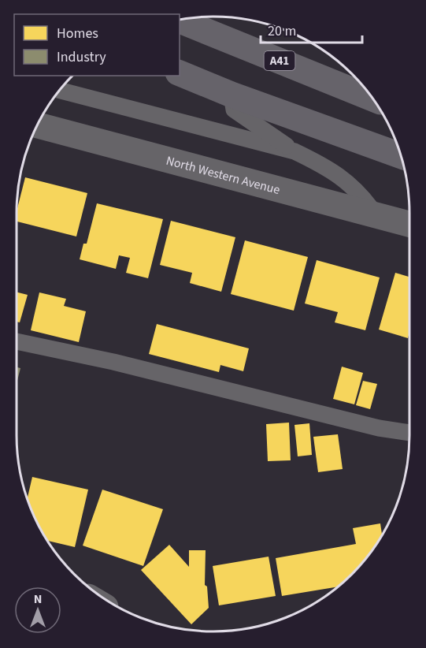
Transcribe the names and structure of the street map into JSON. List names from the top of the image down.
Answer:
{
  "streets": {
    "highway": ["A41"],
    "street": ["North Western Avenue"]
  },
  "legend": ["Homes", "Industry"],
  "scale_bar": "20 m",
  "north": "top"
}
